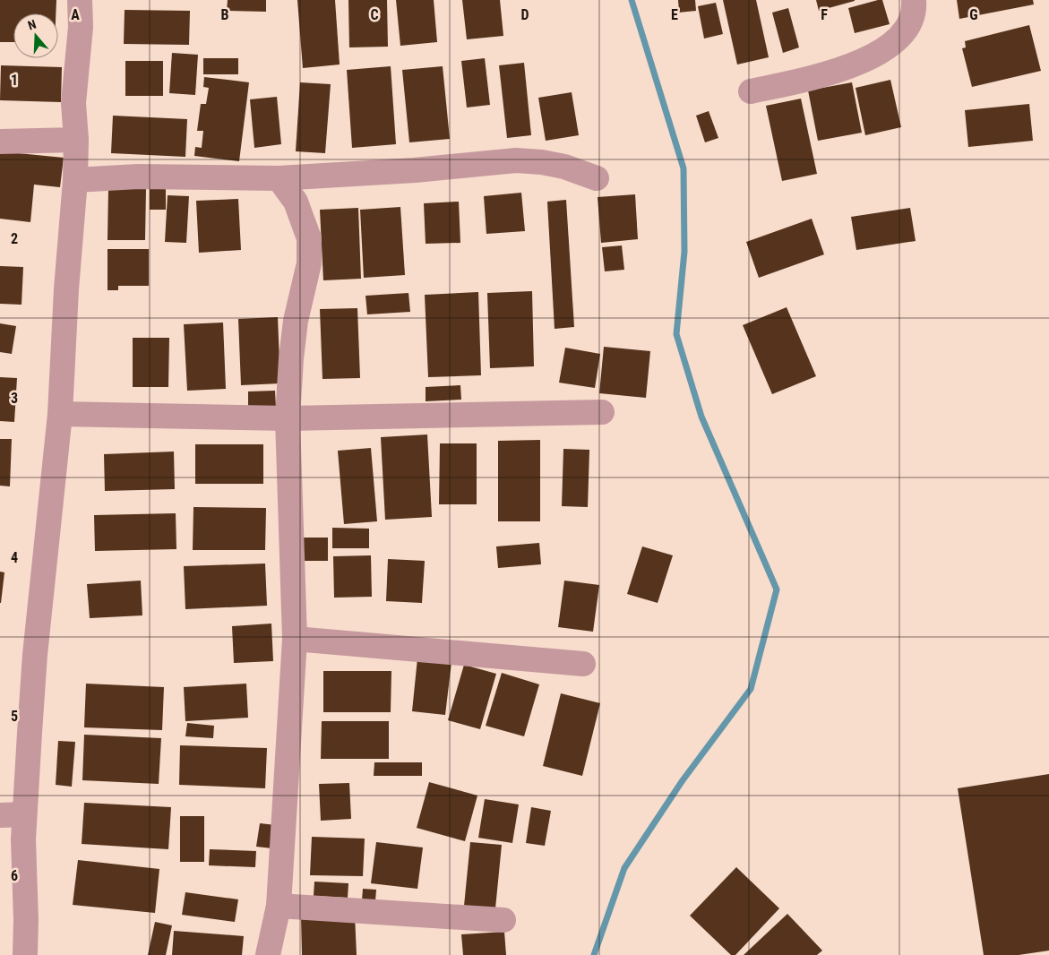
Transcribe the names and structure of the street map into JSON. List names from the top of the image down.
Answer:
{
  "north": "top",
  "grid": {
    "columns": [
      "A",
      "B",
      "C",
      "D",
      "E",
      "F",
      "G"
    ],
    "rows": [
      "1",
      "2",
      "3",
      "4",
      "5",
      "6"
    ]
  }
}
